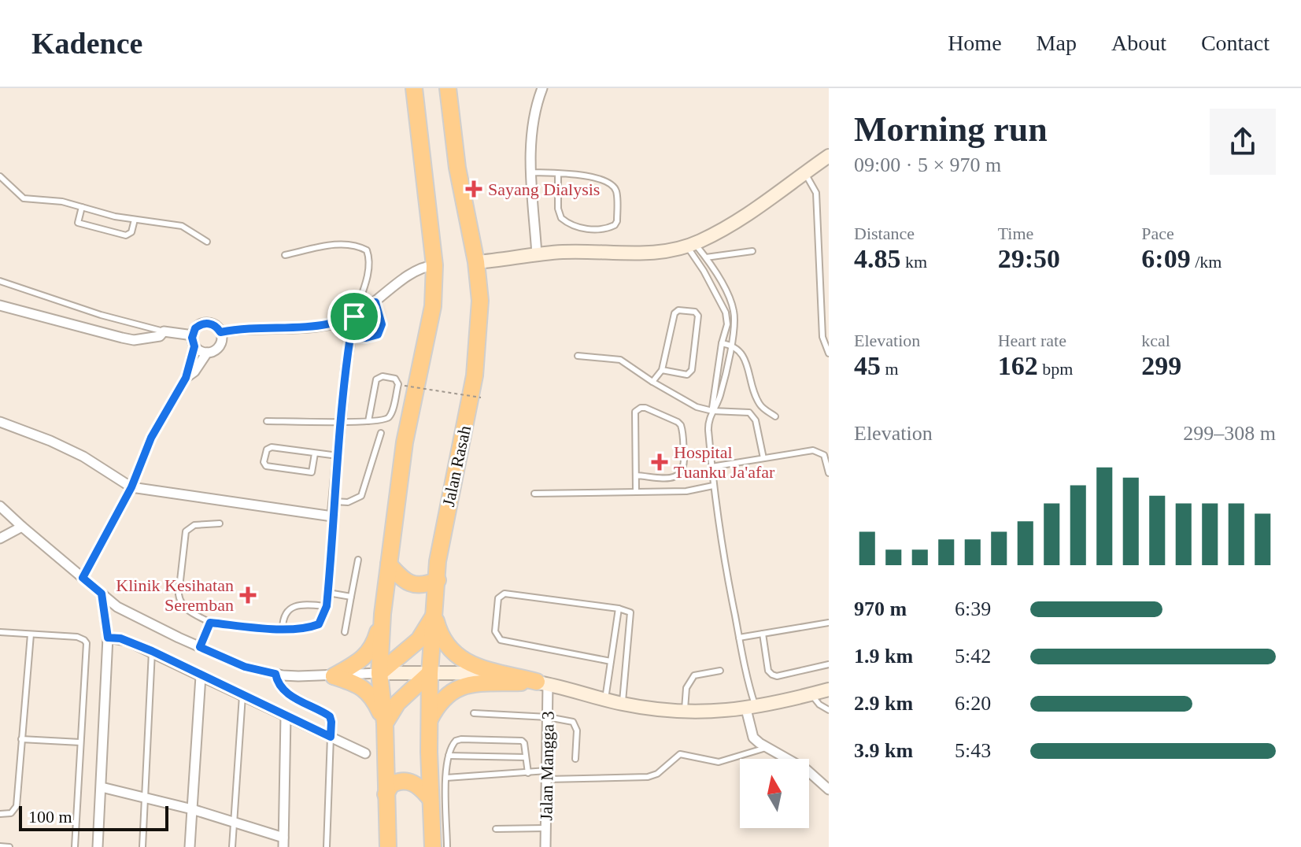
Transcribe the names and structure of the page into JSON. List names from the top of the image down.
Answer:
{
  "streets": {
    "highway": ["Jalan Rasah"],
    "street": ["Jalan Mangga 3"]
  },
  "places": {
    "health": ["Sayang Dialysis", "Hospital Tuanku Ja'afar", "Klinik Kesihatan Seremban"]
  },
  "scale_bar": "100 m",
  "north": "top",
  "page": {
    "header": "Kadence",
    "nav": [
      "Home",
      "Map",
      "About",
      "Contact"
    ],
    "heading": ["Morning run", "09:00 · 5 × 970 m"],
    "stats": [
      ["Distance", "4.85 km"],
      ["Time", "29:50"],
      ["Pace", "6:09 /km"],
      ["Elevation", "45 m"],
      ["Heart rate", "162 bpm"],
      ["kcal", "299"]
    ],
    "chart": ["Elevation", "299–308 m"],
    "list": [
      {
        "name": "970 m",
        "note": "6:39"
      },
      {
        "name": "1.9 km",
        "note": "5:42"
      },
      {
        "name": "2.9 km",
        "note": "6:20"
      },
      {
        "name": "3.9 km",
        "note": "5:43"
      }
    ],
    "scale": "100 m"
  }
}
